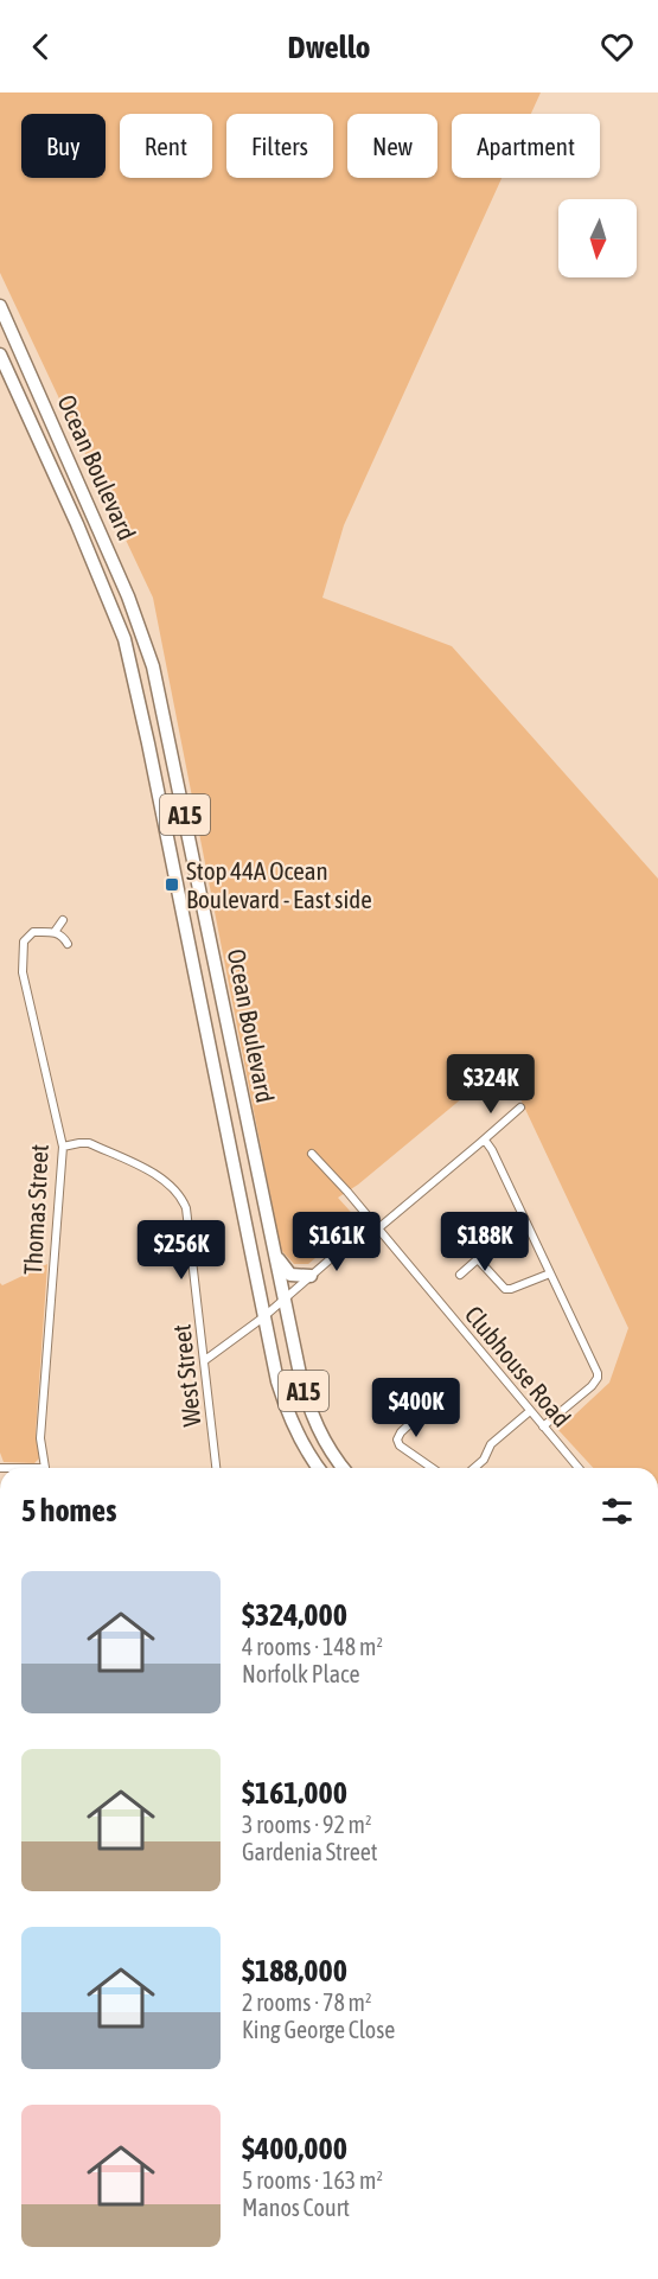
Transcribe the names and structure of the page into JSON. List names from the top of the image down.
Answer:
{
  "streets": {
    "main road": ["Ocean Boulevard", "A15"],
    "street": ["Thomas Street", "Clubhouse Road", "West Street"]
  },
  "crossings": [
    ["Thomas Street", "West Street"]
  ],
  "places": {
    "transit": ["Stop 44A Ocean Boulevard - East side"]
  },
  "north": "bottom",
  "page": {
    "header": "Dwello",
    "chip": [
      "Buy",
      "Rent",
      "Filters",
      "New",
      "Apartment"
    ],
    "price": [
      "$324K",
      "$161K",
      "$188K",
      "$256K",
      "$400K"
    ],
    "heading": "5 homes",
    "list": [
      {
        "name": "$324,000",
        "note": "4 rooms · 148 m² · Norfolk Place"
      },
      {
        "name": "$161,000",
        "note": "3 rooms · 92 m² · Gardenia Street"
      },
      {
        "name": "$188,000",
        "note": "2 rooms · 78 m² · King George Close"
      },
      {
        "name": "$400,000",
        "note": "5 rooms · 163 m² · Manos Court"
      }
    ]
  }
}
